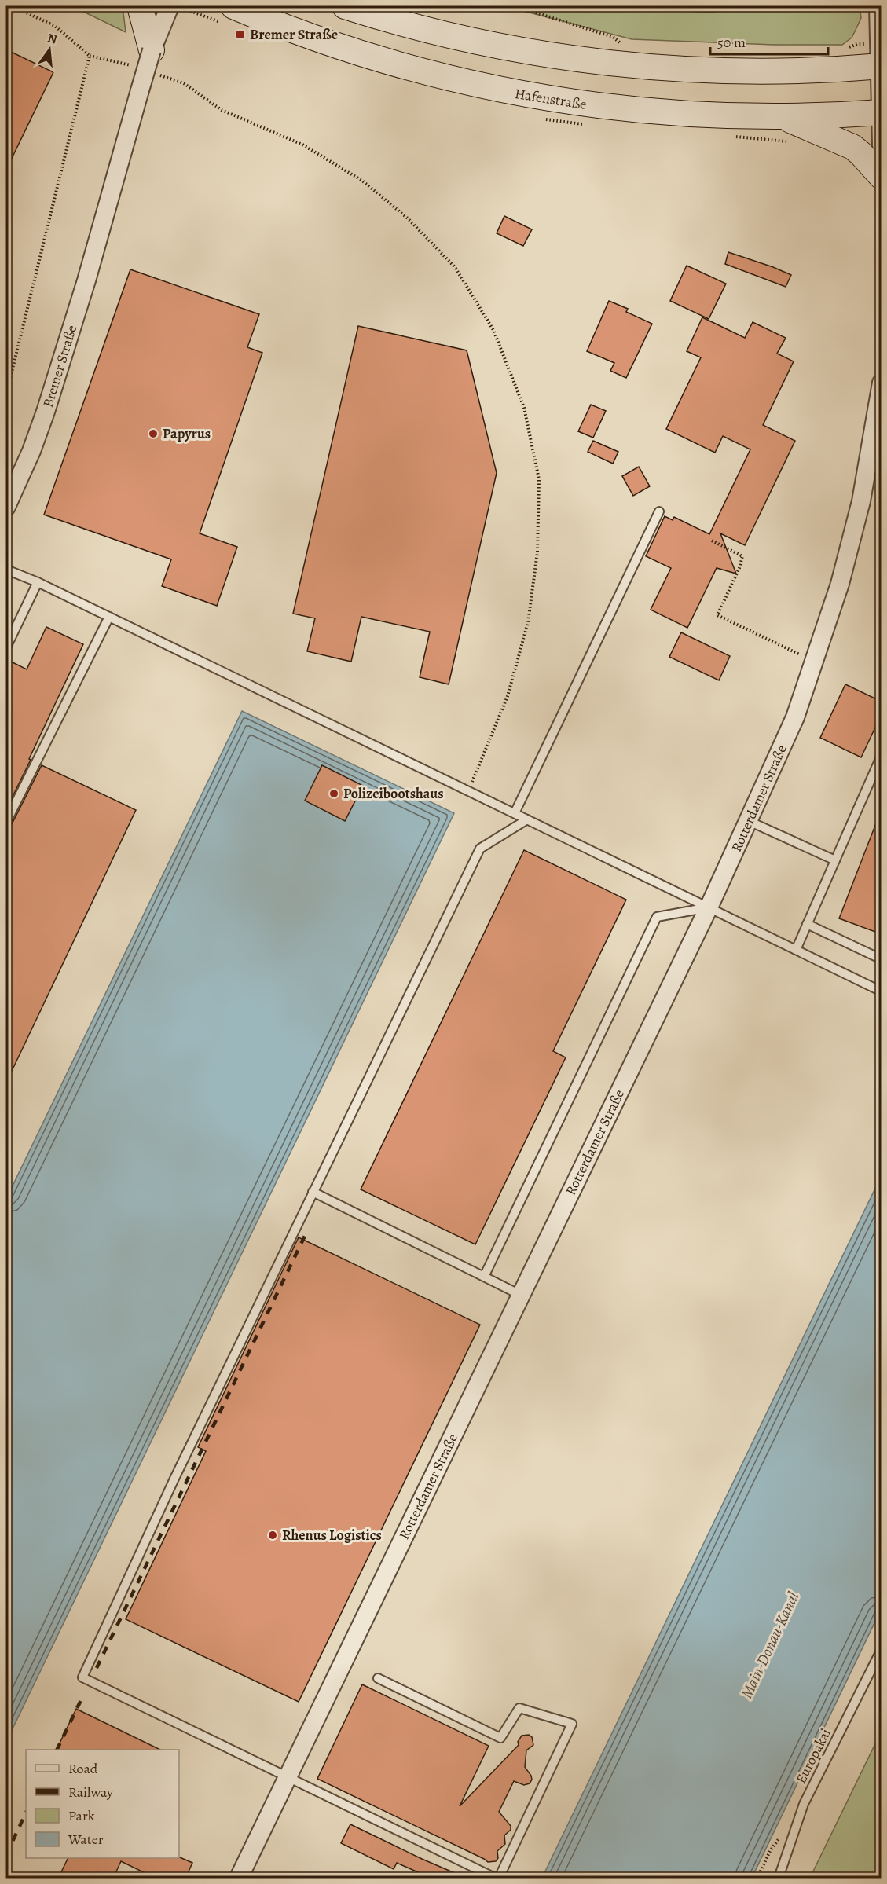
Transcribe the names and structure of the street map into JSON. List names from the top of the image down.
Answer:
{
  "streets": {
    "main road": ["Hafenstraße"],
    "street": ["Bremer Straße", "Rotterdamer Straße"],
    "lane": ["Europakai"]
  },
  "water": ["Main-Donau-Kanal"],
  "places": {
    "transit": ["Bremer Straße"],
    "other": ["Papyrus", "Polizeibootshaus", "Rhenus Logistics"]
  },
  "legend": [
    "Road",
    "Railway",
    "Park",
    "Water"
  ],
  "scale_bar": "50 m",
  "north": "top"
}
